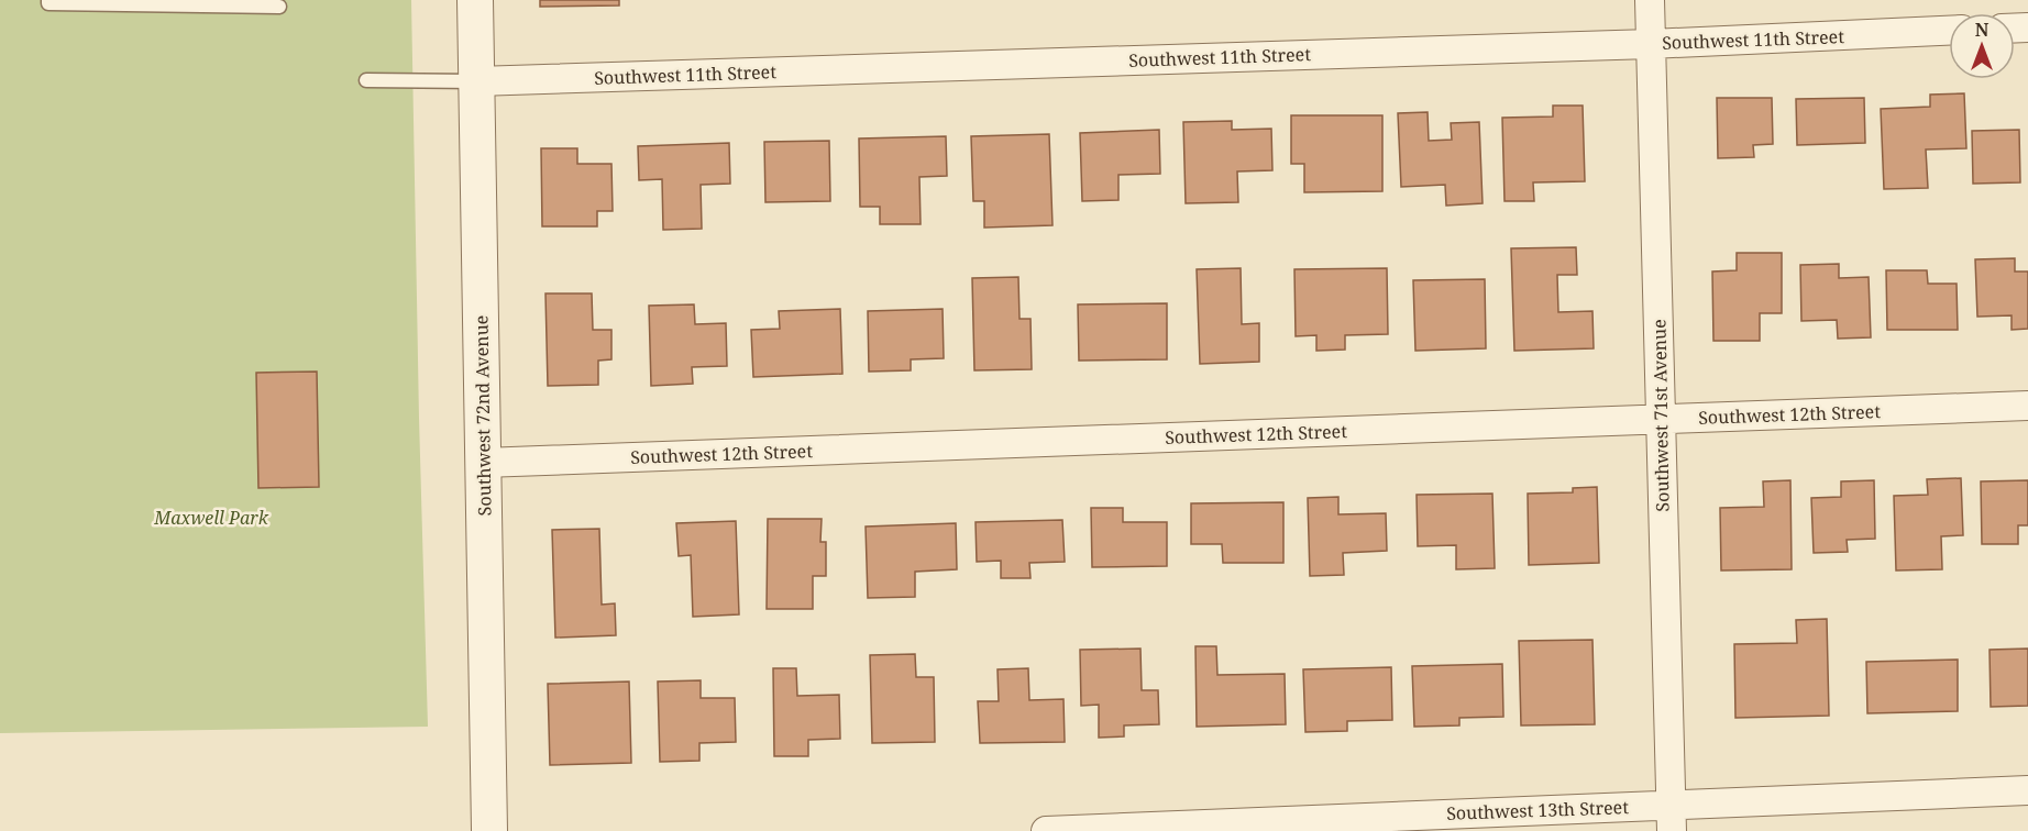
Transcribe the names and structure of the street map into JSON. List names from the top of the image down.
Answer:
{
  "streets": {
    "street": [
      "Southwest 11th Street",
      "Southwest 12th Street",
      "Southwest 72nd Avenue",
      "Southwest 71st Avenue",
      "Southwest 13th Street"
    ]
  },
  "crossings": [
    ["Southwest 11th Street", "Southwest 72nd Avenue"],
    ["Southwest 11th Street", "Southwest 71st Avenue"],
    ["Southwest 12th Street", "Southwest 72nd Avenue"],
    ["Southwest 12th Street", "Southwest 71st Avenue"],
    ["Southwest 71st Avenue", "Southwest 13th Street"]
  ],
  "parks": ["Maxwell Park"],
  "north": "top"
}
